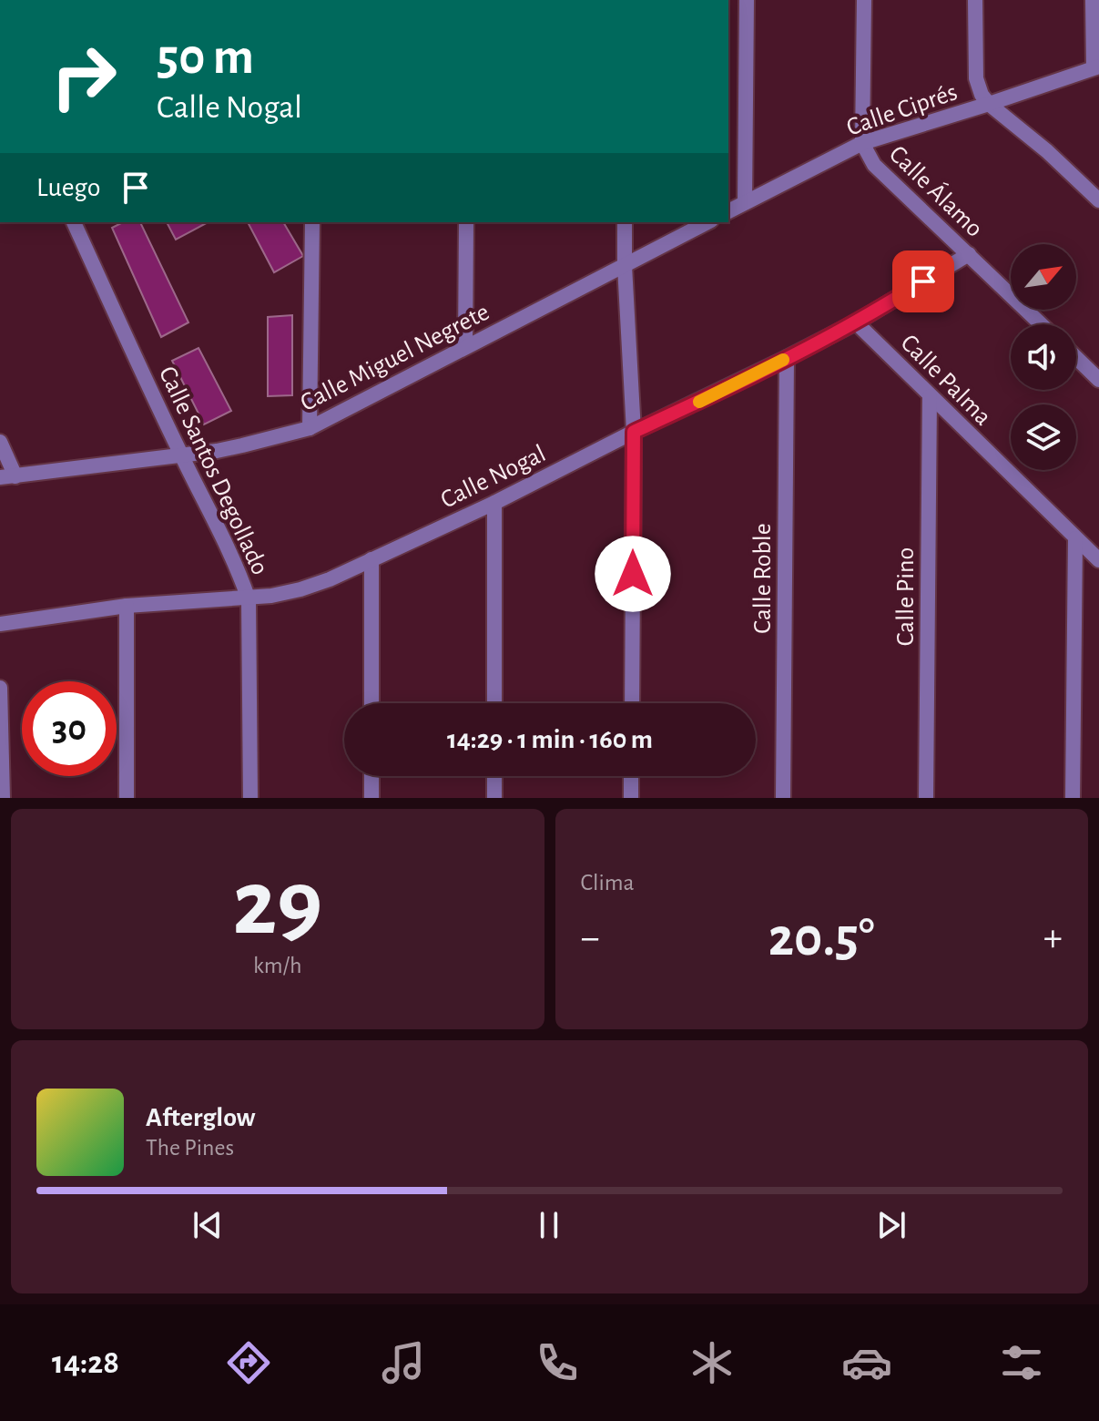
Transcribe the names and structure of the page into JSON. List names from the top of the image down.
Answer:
{
  "streets": {
    "street": [
      "Calle Ciprés",
      "Calle Álamo",
      "Calle Miguel Negrete",
      "Calle Palma",
      "Calle Santos Degollado",
      "Calle Nogal",
      "Calle Roble",
      "Calle Pino"
    ]
  },
  "crossings": [
    ["Calle Ciprés", "Calle Álamo"],
    ["Calle Álamo", "Calle Nogal"],
    ["Calle Miguel Negrete", "Calle Santos Degollado"],
    ["Calle Palma", "Calle Nogal"],
    ["Calle Palma", "Calle Pino"],
    ["Calle Santos Degollado", "Calle Nogal"],
    ["Calle Nogal", "Calle Roble"]
  ],
  "north": "top right",
  "page": {
    "turn": ["50 m", "Calle Nogal"],
    "then": "Luego",
    "limit": "30",
    "trip": "14:29 · 1 min · 160 m",
    "tile": [
      ["29", "km/h"],
      "Clima"
    ],
    "heat": ["−", "20.5°", "+"],
    "song": ["Afterglow", "The Pines"],
    "tabs": "14:28"
  }
}
